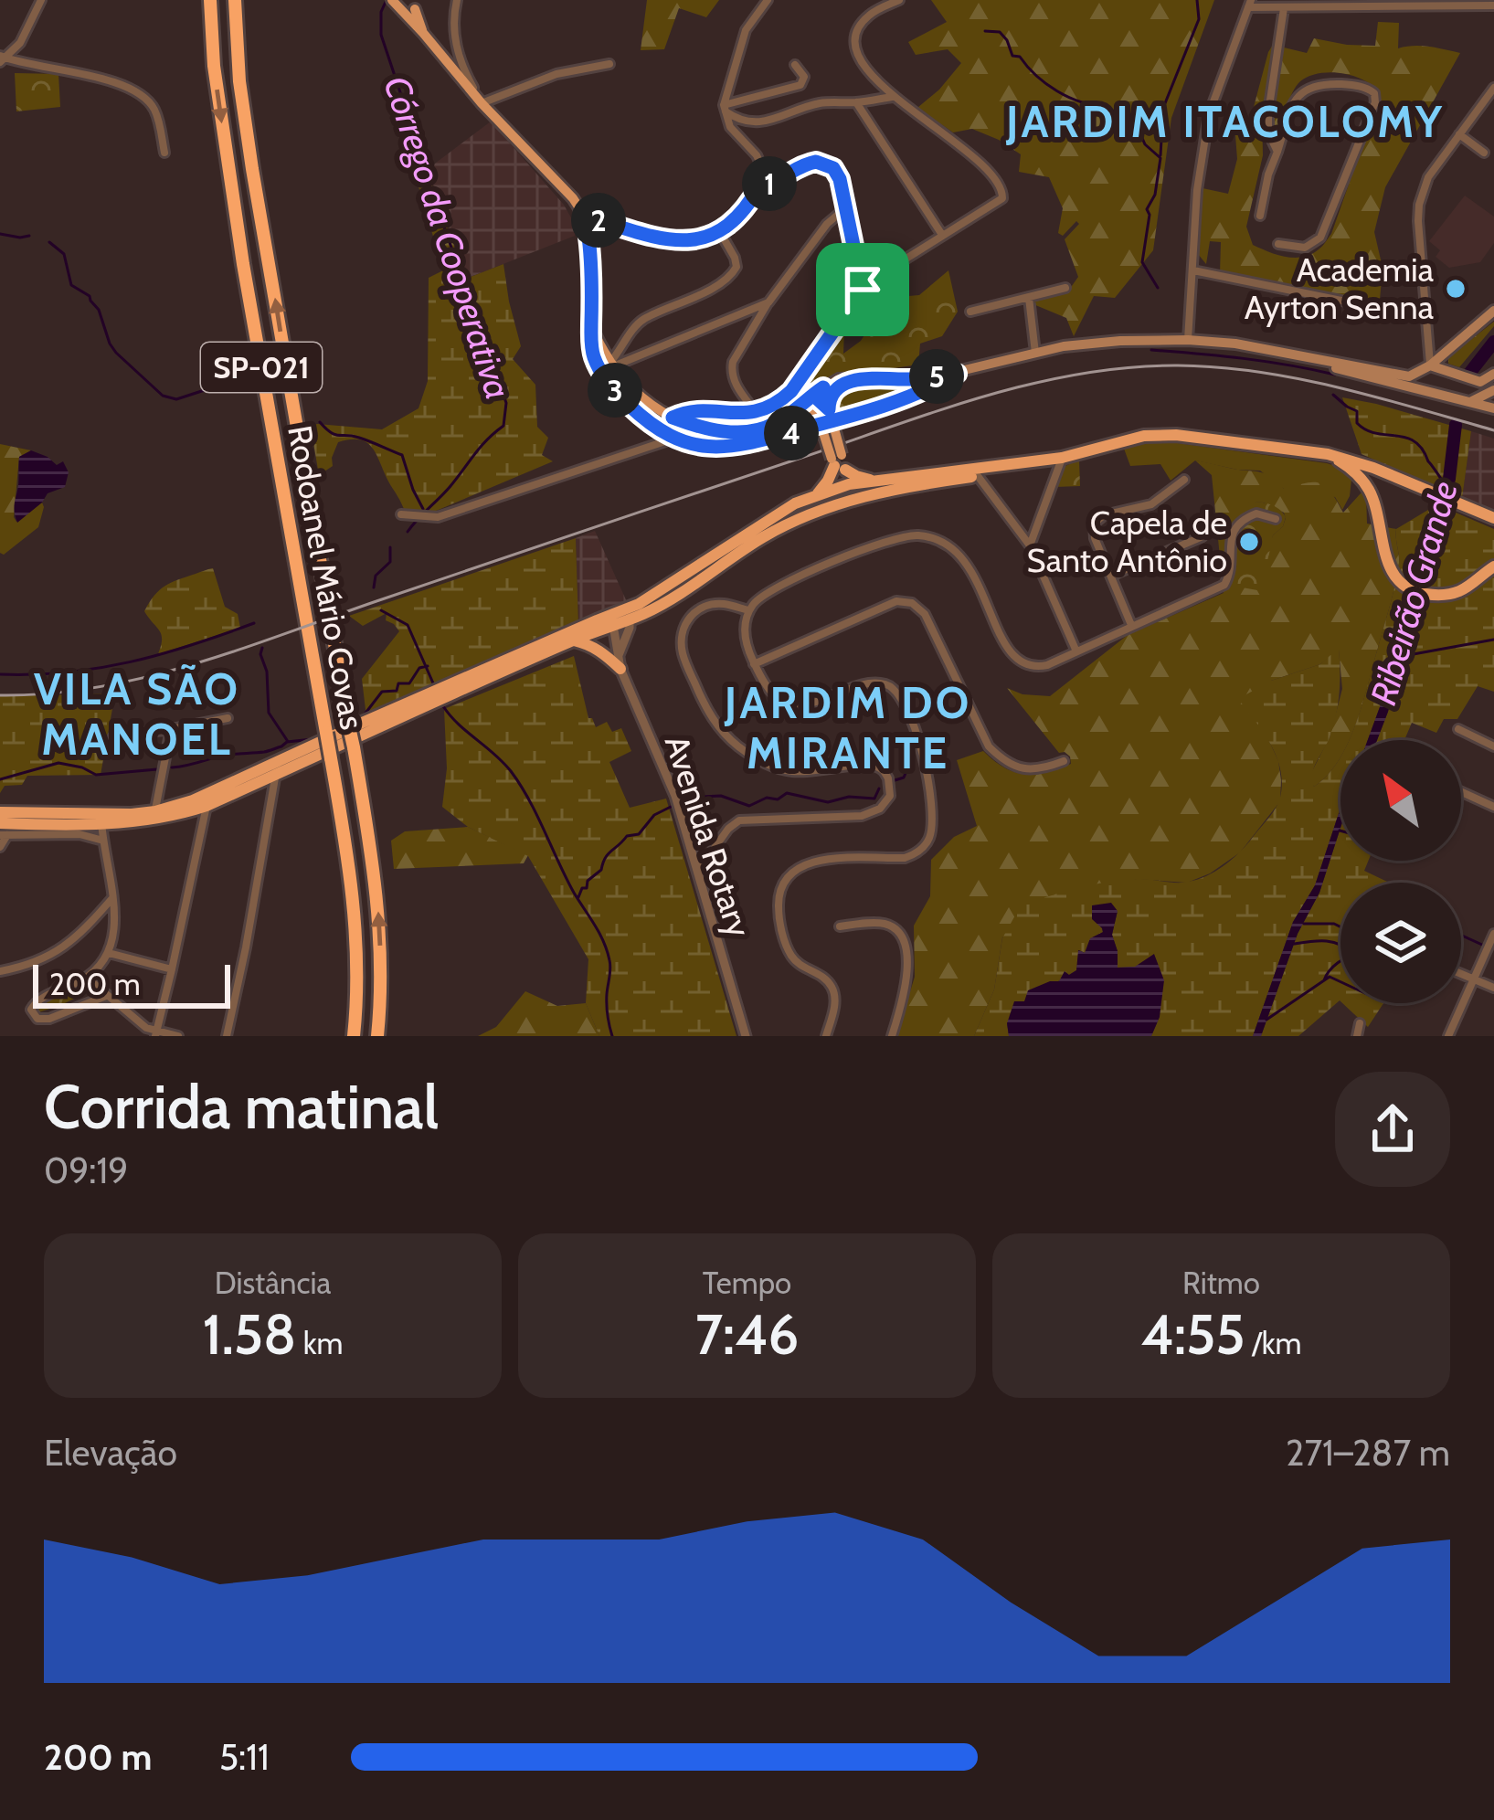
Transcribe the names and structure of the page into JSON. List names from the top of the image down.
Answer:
{
  "streets": {
    "highway": ["SP-021", "Rodoanel Mário Covas"],
    "street": ["Avenida Rotary"]
  },
  "districts": ["JARDIM ITACOLOMY", "VILA SÃO MANOEL", "JARDIM DO MIRANTE"],
  "water": ["Córrego da Cooperativa", "Ribeirão Grande"],
  "places": ["Academia Ayrton Senna", "Capela de Santo Antônio"],
  "scale_bar": "200 m",
  "north": "top left",
  "page": {
    "pins": [
      "1",
      "2",
      "5",
      "3",
      "4"
    ],
    "scale": "200 m",
    "heading": ["Corrida matinal", "09:19"],
    "stats": [
      ["Distância", "1.58 km"],
      ["Tempo", "7:46"],
      ["Ritmo", "4:55 /km"]
    ],
    "chart": ["Elevação", "271–287 m"],
    "list": [
      {
        "name": "200 m",
        "note": "5:11"
      }
    ]
  }
}
